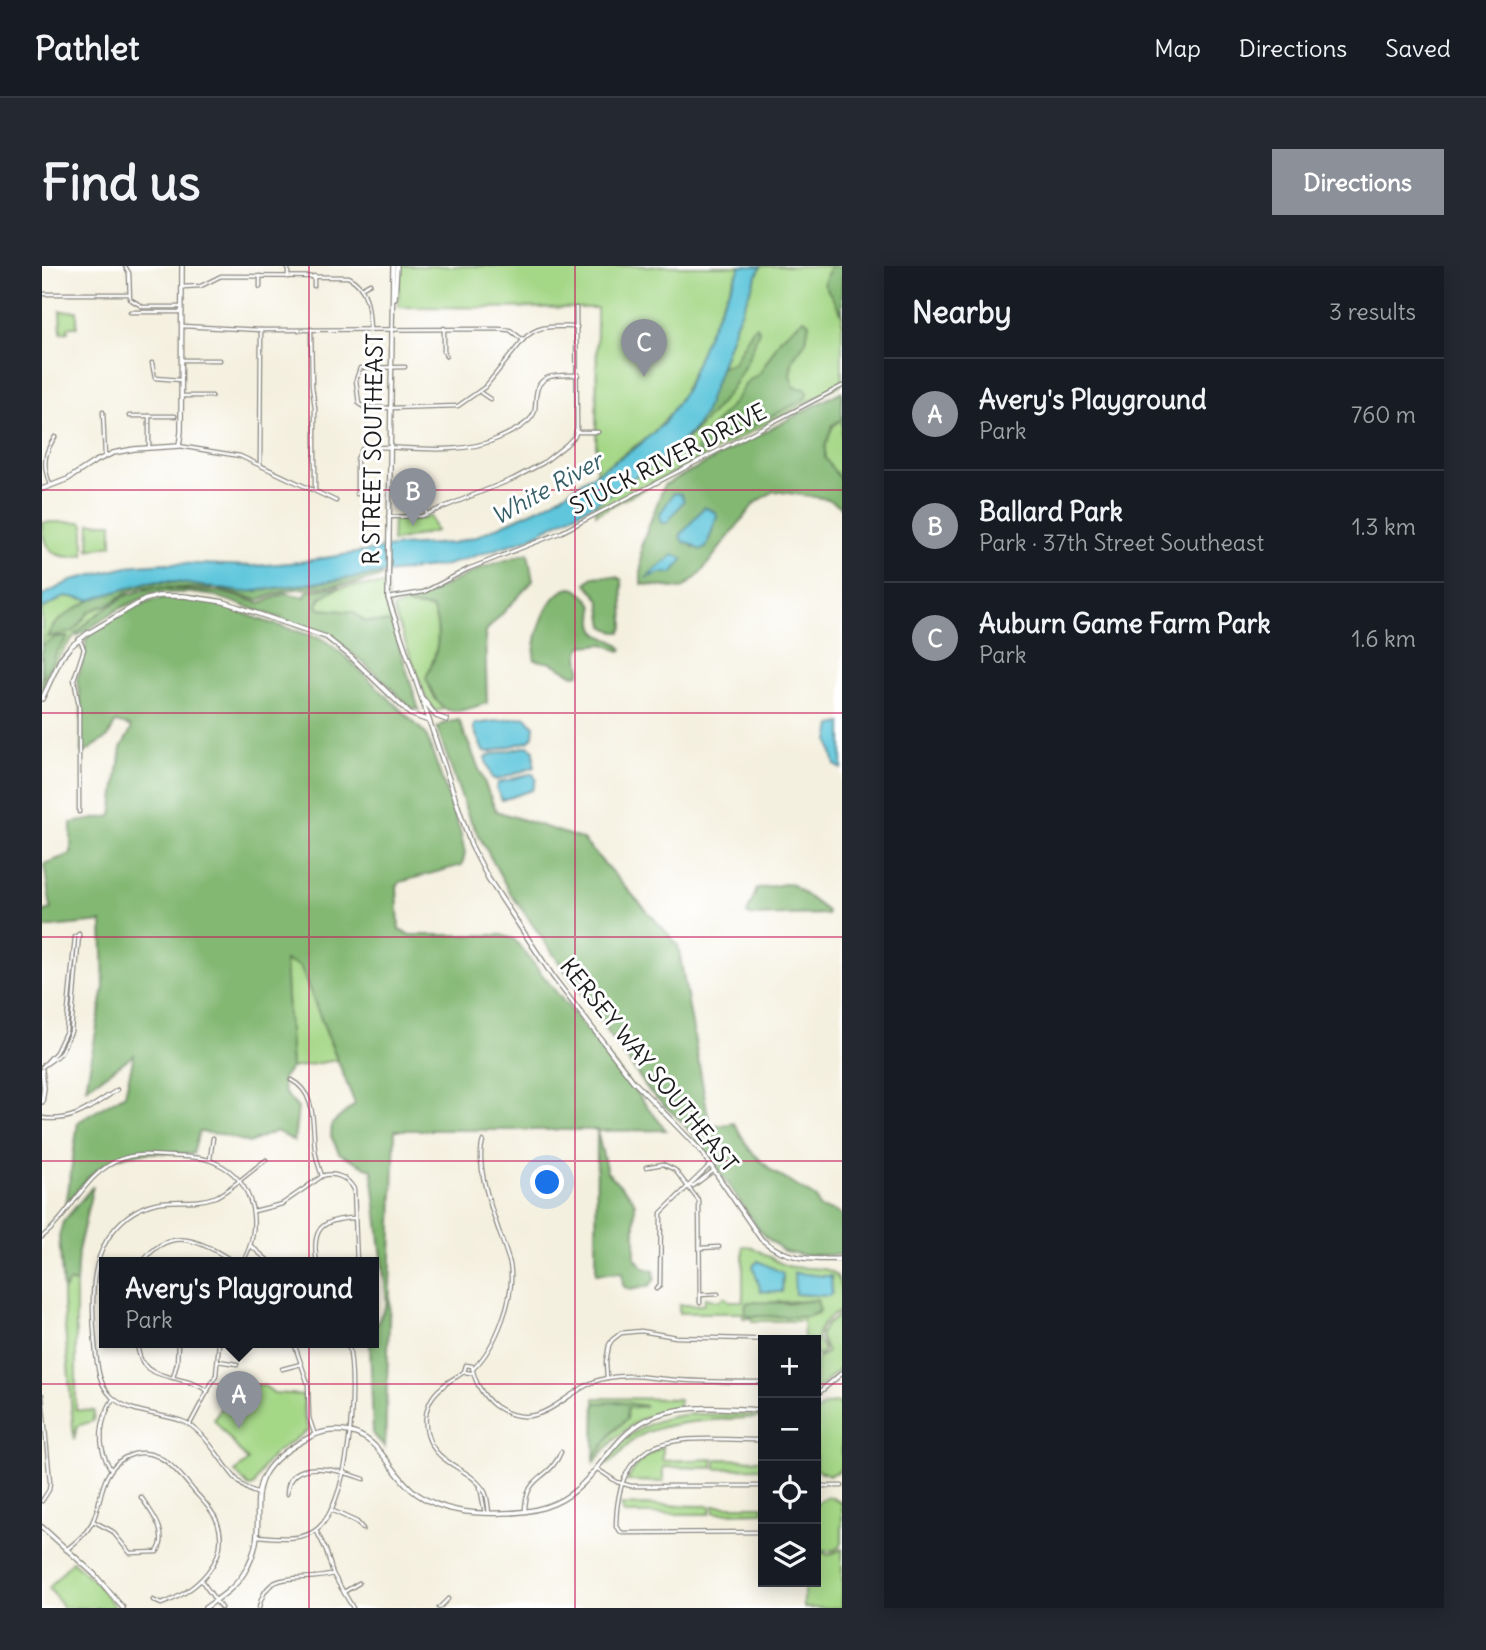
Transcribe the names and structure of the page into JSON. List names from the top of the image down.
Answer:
{
  "streets": {
    "street": ["R STREET SOUTHEAST", "STUCK RIVER DRIVE", "KERSEY WAY SOUTHEAST"]
  },
  "crossings": [
    ["R STREET SOUTHEAST", "STUCK RIVER DRIVE"],
    ["R STREET SOUTHEAST", "KERSEY WAY SOUTHEAST"],
    ["STUCK RIVER DRIVE", "KERSEY WAY SOUTHEAST"]
  ],
  "water": ["White River"],
  "page": {
    "header": "Pathlet",
    "nav": ["Map", "Directions", "Saved"],
    "buttons": "Directions",
    "title": "Find us",
    "heading": ["Nearby", "3 results"],
    "pins": ["C", "B", "A"],
    "list": [
      {
        "mark": "A",
        "name": "Avery's Playground",
        "note": "Park",
        "value": "760 m"
      },
      {
        "mark": "B",
        "name": "Ballard Park",
        "note": "Park · 37th Street Southeast",
        "value": "1.3 km"
      },
      {
        "mark": "C",
        "name": "Auburn Game Farm Park",
        "note": "Park",
        "value": "1.6 km"
      }
    ],
    "popup": ["Avery's Playground", "Park"],
    "map_buttons": ["+", "−"]
  }
}
